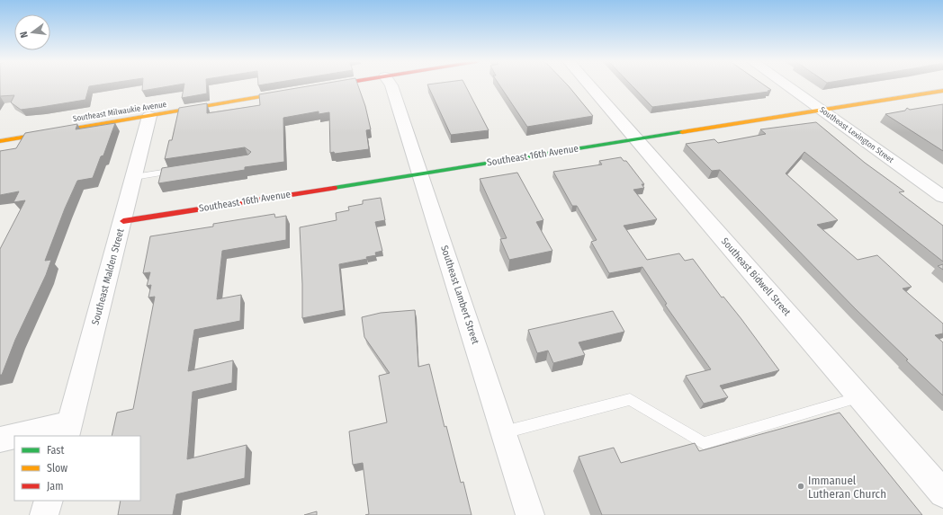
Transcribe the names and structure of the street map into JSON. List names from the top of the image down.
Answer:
{
  "streets": {
    "street": [
      "Southeast Milwaukie Avenue",
      "Southeast Lexington Street",
      "Southeast 16th Avenue",
      "Southeast Malden Street",
      "Southeast Bidwell Street",
      "Southeast Lambert Street"
    ]
  },
  "crossings": [
    ["Southeast Milwaukie Avenue", "Southeast Malden Street"],
    ["Southeast Lexington Street", "Southeast 16th Avenue"],
    ["Southeast 16th Avenue", "Southeast Malden Street"],
    ["Southeast 16th Avenue", "Southeast Bidwell Street"],
    ["Southeast 16th Avenue", "Southeast Lambert Street"]
  ],
  "places": ["Immanuel Lutheran Church"],
  "legend": ["Fast", "Slow", "Jam"],
  "north": "left"
}
